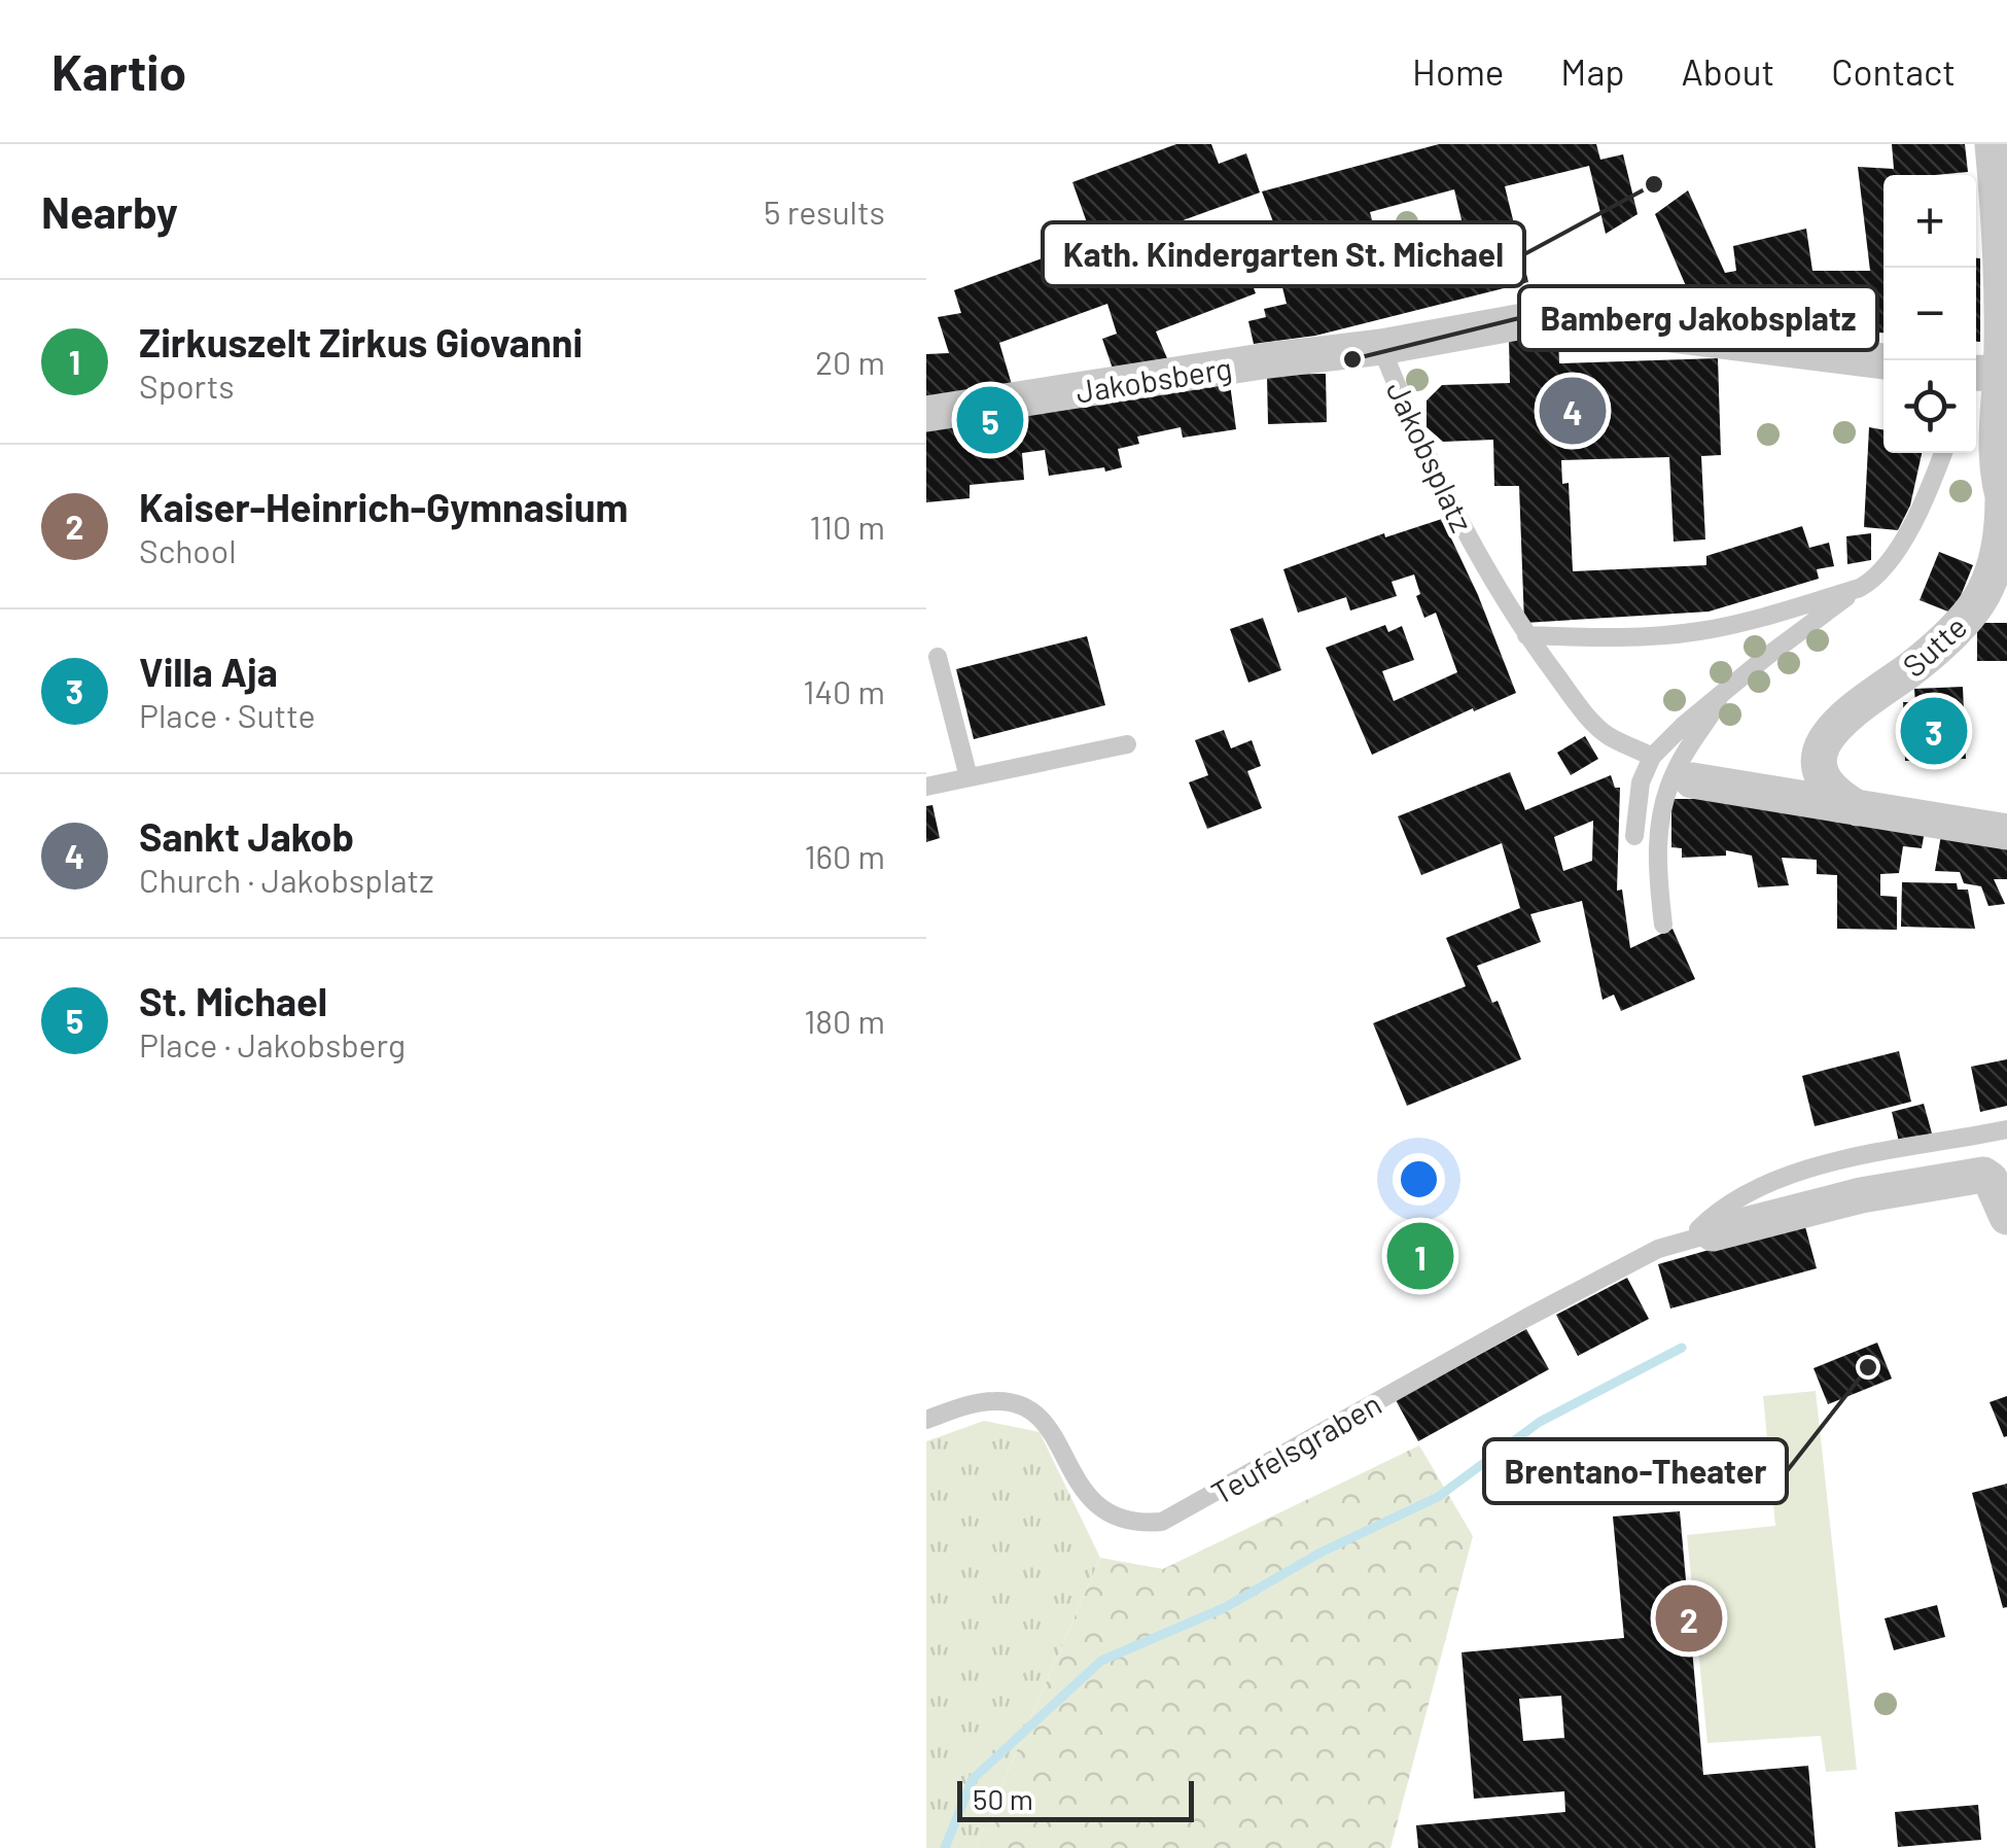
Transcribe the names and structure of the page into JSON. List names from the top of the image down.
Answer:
{
  "streets": {
    "street": [
      "Jakobsberg",
      "Jakobsplatz",
      "Sutte",
      "Teufelsgraben"
    ]
  },
  "crossings": [
    ["Jakobsberg", "Jakobsplatz"]
  ],
  "places": ["Kath. Kindergarten St. Michael", "Bamberg Jakobsplatz", "Brentano-Theater"],
  "scale_bar": "50 m",
  "page": {
    "header": "Kartio",
    "nav": [
      "Home",
      "Map",
      "About",
      "Contact"
    ],
    "heading": ["Nearby", "5 results"],
    "map_buttons": ["+", "−"],
    "list": [
      {
        "mark": "1",
        "name": "Zirkuszelt Zirkus Giovanni",
        "note": "Sports",
        "value": "20 m"
      },
      {
        "mark": "2",
        "name": "Kaiser-Heinrich-Gymnasium",
        "note": "School",
        "value": "110 m"
      },
      {
        "mark": "3",
        "name": "Villa Aja",
        "note": "Place · Sutte",
        "value": "140 m"
      },
      {
        "mark": "4",
        "name": "Sankt Jakob",
        "note": "Church · Jakobsplatz",
        "value": "160 m"
      },
      {
        "mark": "5",
        "name": "St. Michael",
        "note": "Place · Jakobsberg",
        "value": "180 m"
      }
    ],
    "pins": [
      "4",
      "5",
      "3",
      "1",
      "2"
    ],
    "scale": "50 m"
  }
}
